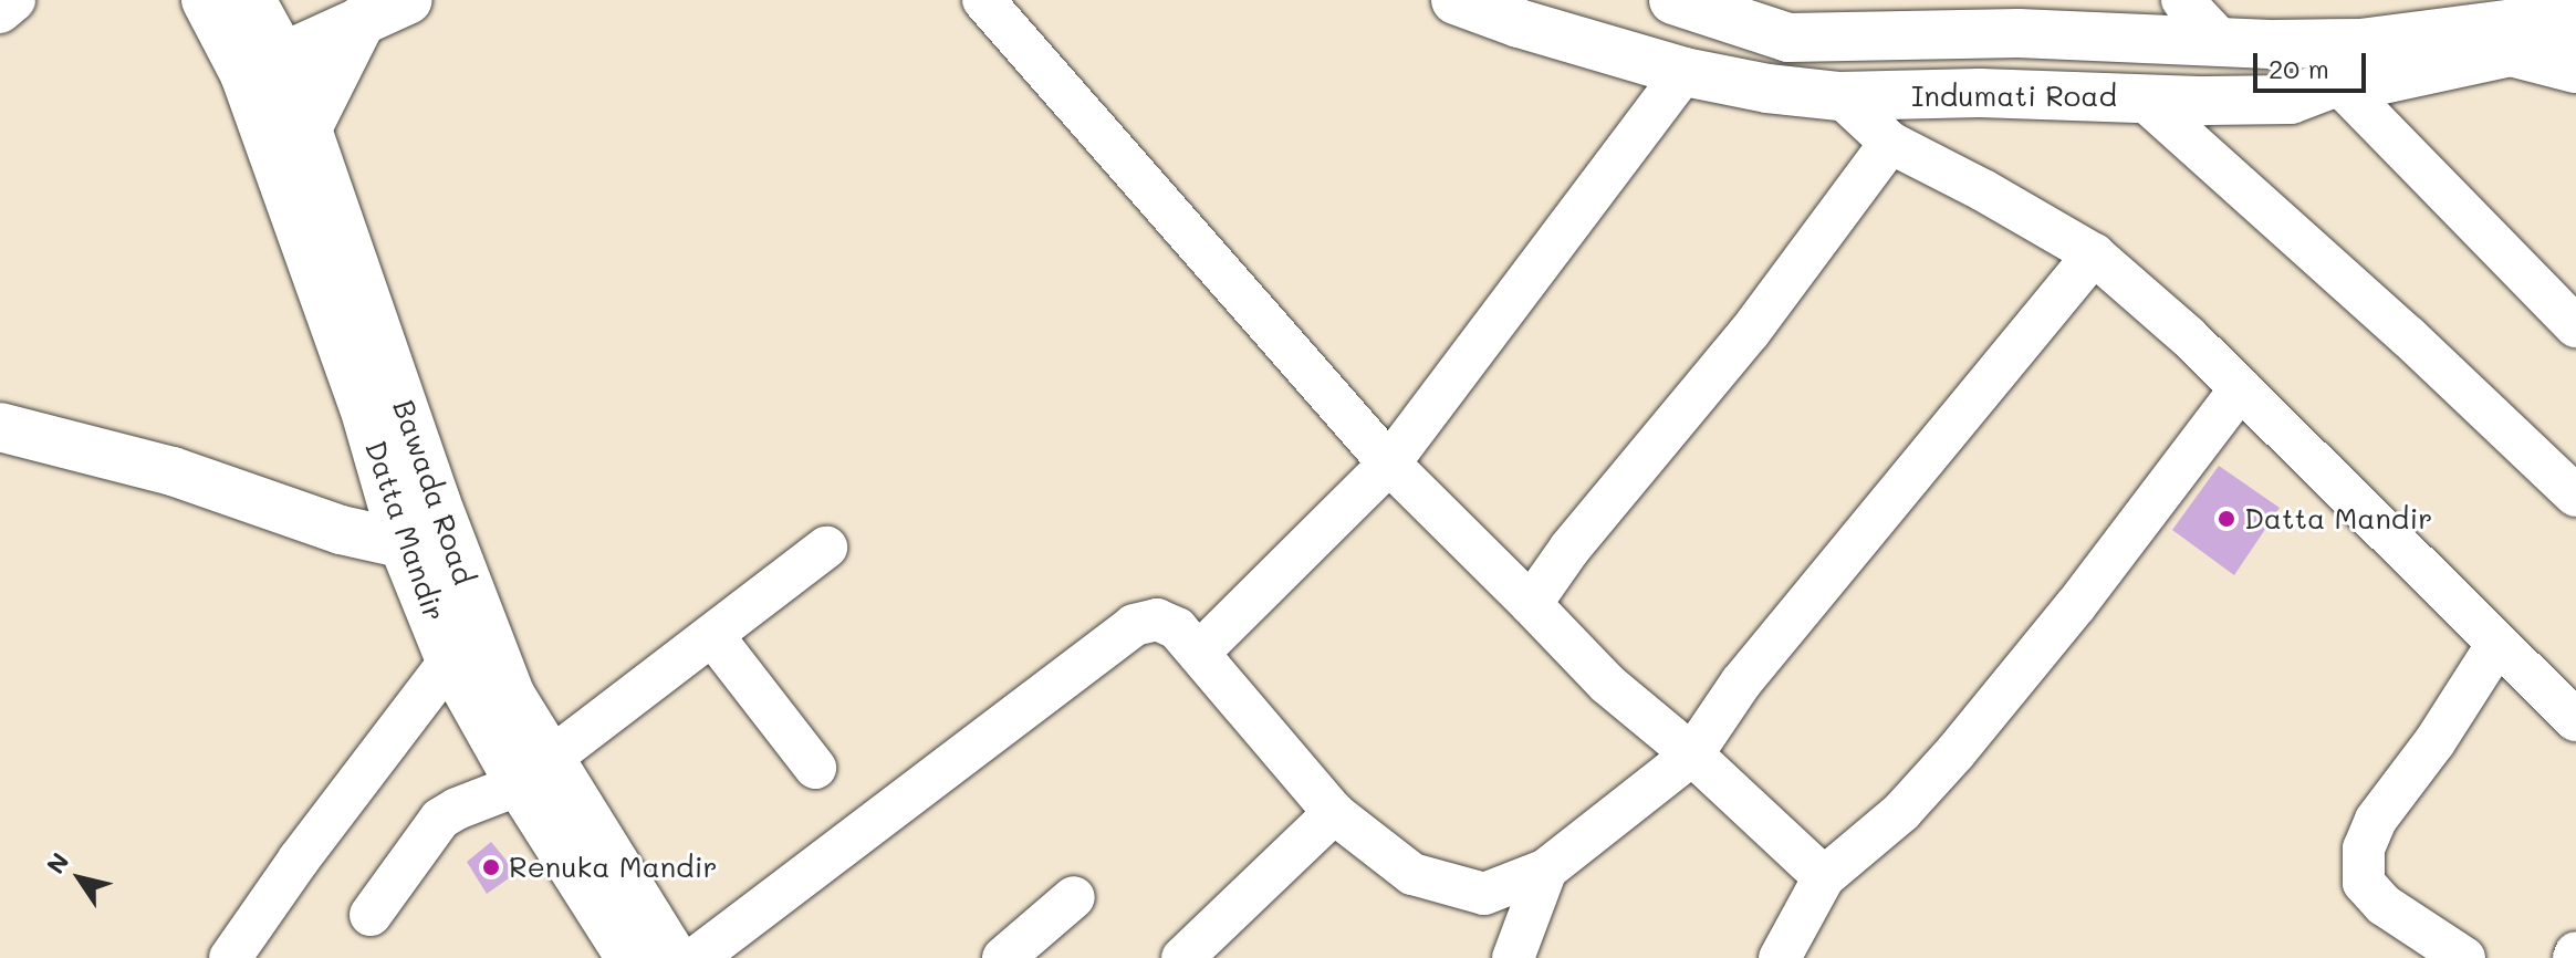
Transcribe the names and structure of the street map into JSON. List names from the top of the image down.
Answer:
{
  "streets": {
    "main road": ["Indumati Road", "Bawada Road", "Datta Mandir"]
  },
  "crossings": [
    ["Bawada Road", "Datta Mandir"]
  ],
  "places": ["Datta Mandir", "Renuka Mandir"],
  "scale_bar": "20 m",
  "north": "top left"
}
